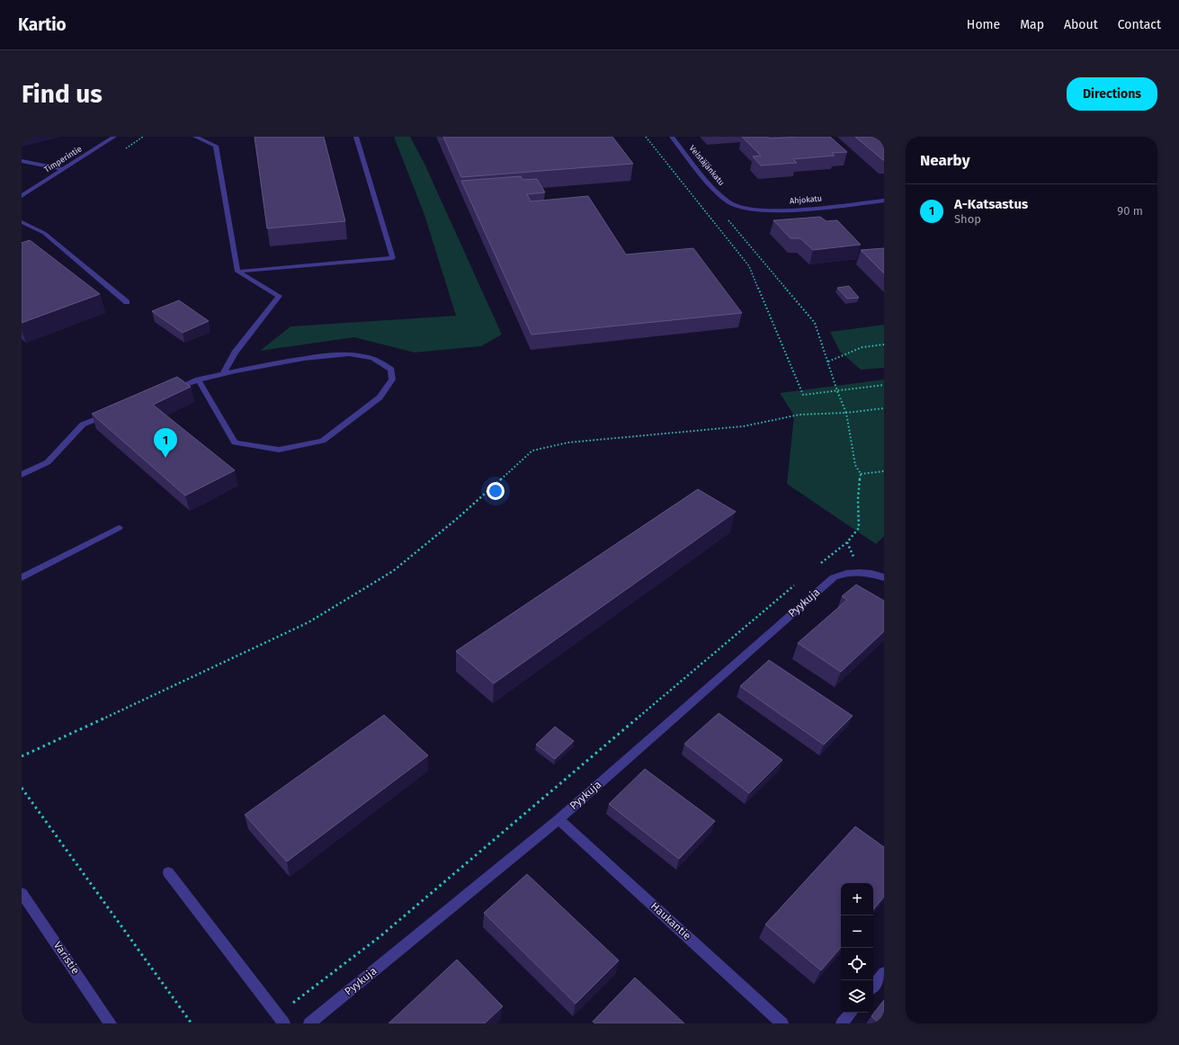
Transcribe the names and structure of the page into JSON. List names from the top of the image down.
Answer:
{
  "streets": {
    "street": [
      "Timperintie",
      "Veistäjänkatu",
      "Ahjokatu",
      "Pyykuja",
      "Haukantie",
      "Varistie"
    ]
  },
  "crossings": [
    ["Veistäjänkatu", "Ahjokatu"],
    ["Pyykuja", "Haukantie"]
  ],
  "page": {
    "header": "Kartio",
    "nav": [
      "Home",
      "Map",
      "About",
      "Contact"
    ],
    "buttons": "Directions",
    "title": "Find us",
    "heading": "Nearby",
    "list": [
      {
        "mark": "1",
        "name": "A-Katsastus",
        "note": "Shop",
        "value": "90 m"
      }
    ],
    "pins": "1",
    "map_buttons": ["+", "−"]
  }
}
